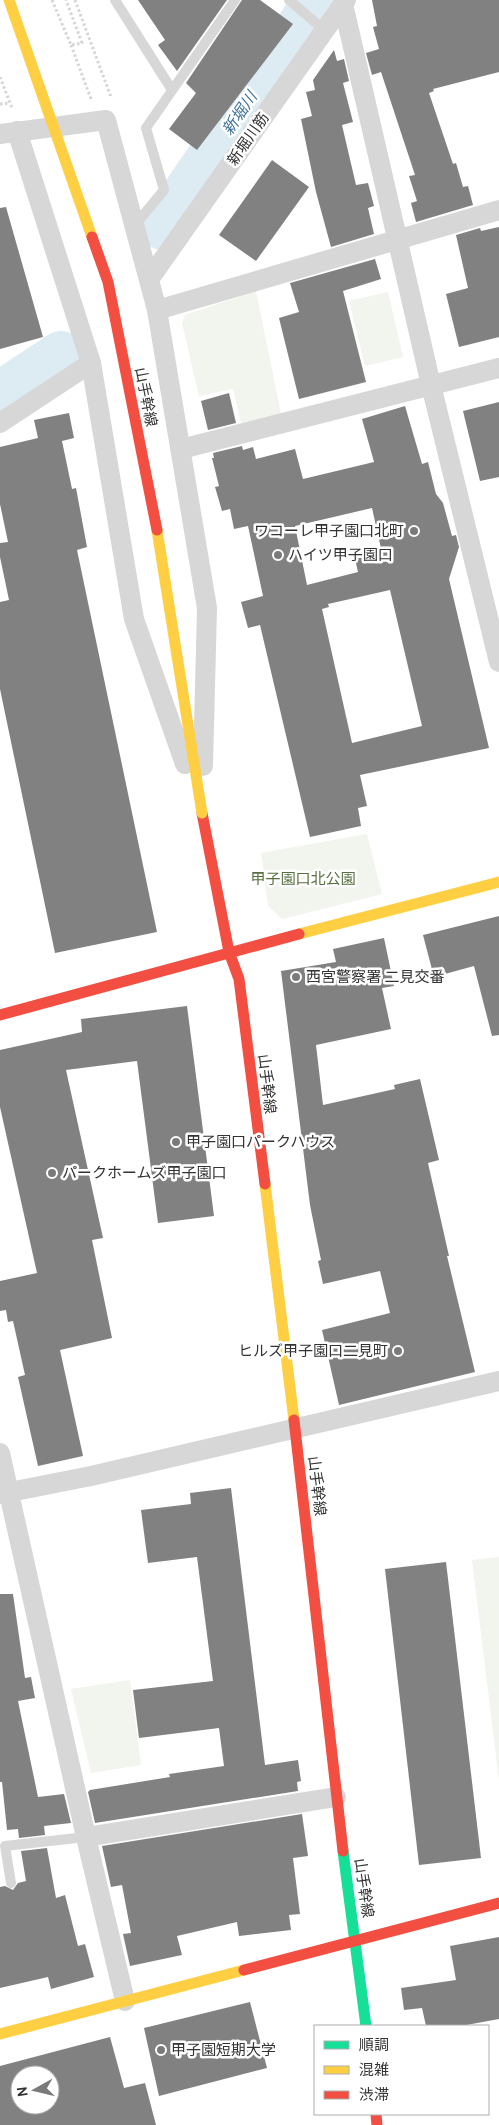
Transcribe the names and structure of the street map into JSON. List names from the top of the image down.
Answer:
{
  "streets": {
    "street": ["新堀川筋", "山手幹線"]
  },
  "water": ["新堀川"],
  "parks": ["甲子園口北公園"],
  "places": [
    "ワコーレ甲子園口北町",
    "ハイツ甲子園口",
    "西宮警察署 二見交番",
    "甲子園口パークハウス",
    "パークホームズ甲子園口",
    "ヒルズ甲子園口二見町",
    "甲子園短期大学"
  ],
  "legend": ["順調", "混雑", "渋滞"],
  "north": "left"
}
